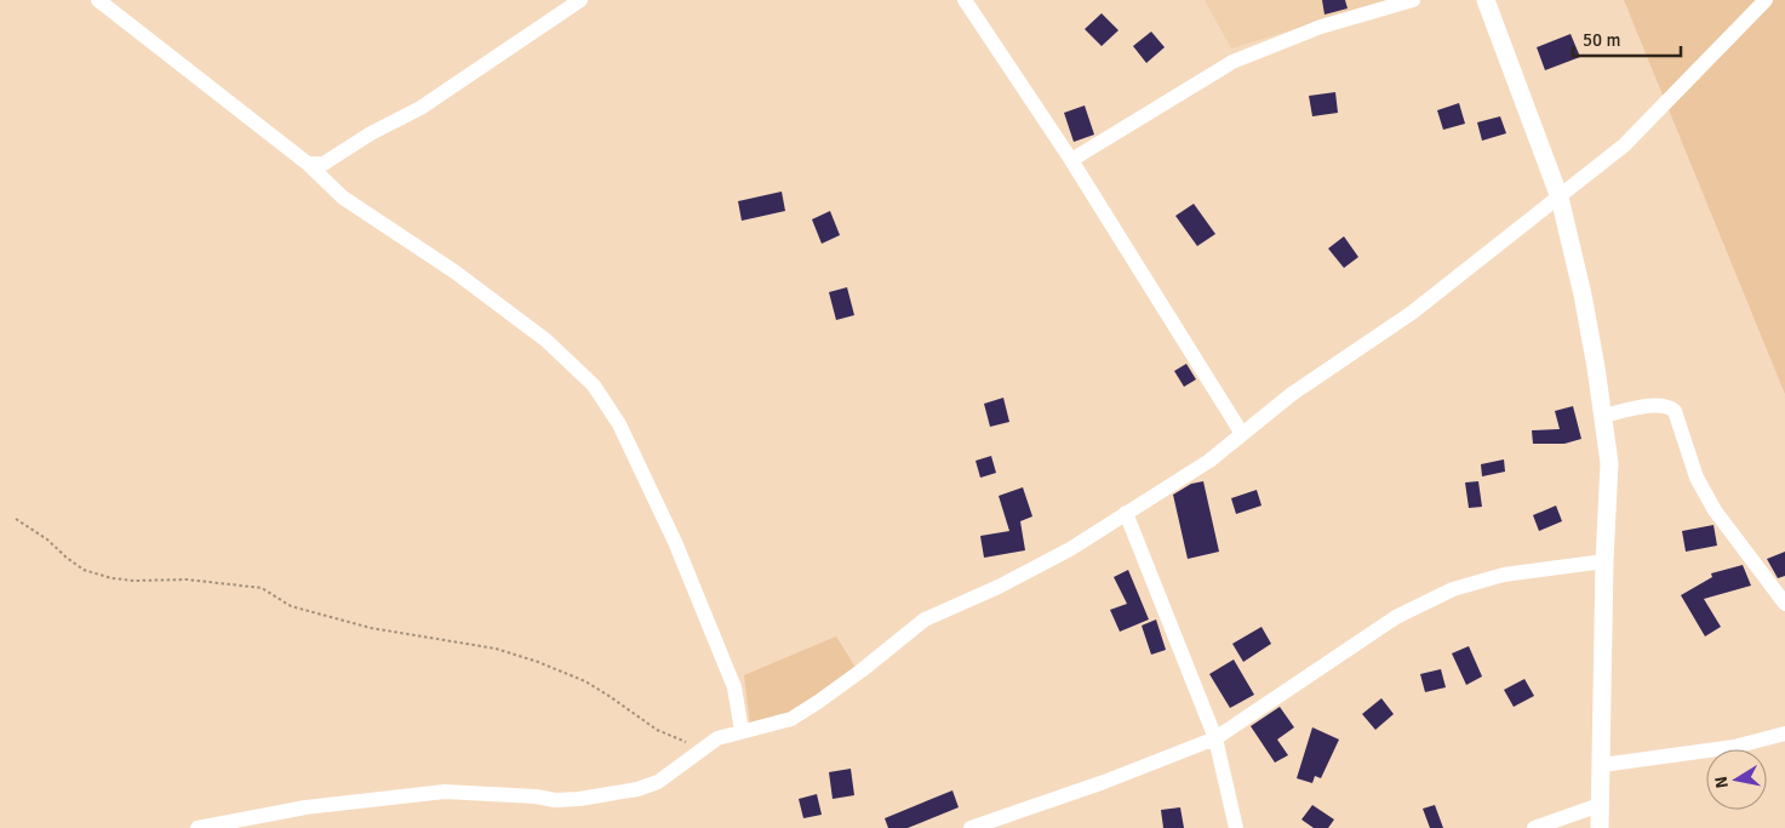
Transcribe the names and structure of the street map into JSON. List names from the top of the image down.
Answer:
{
  "scale_bar": "50 m",
  "north": "left"
}
